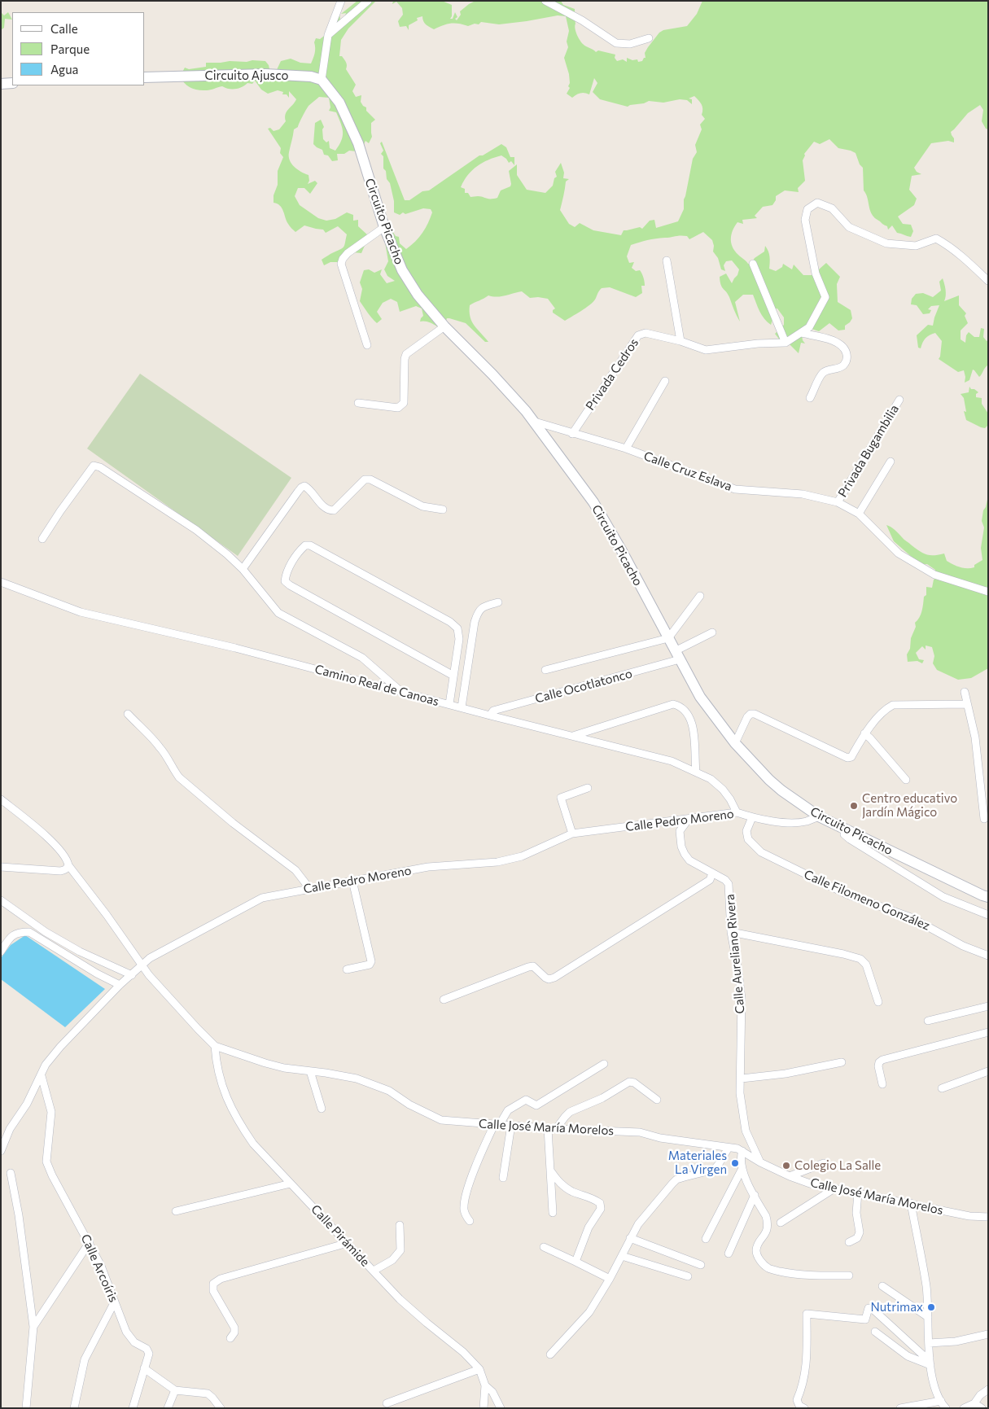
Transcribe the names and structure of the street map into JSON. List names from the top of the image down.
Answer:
{
  "streets": {
    "main road": ["Circuito Ajusco", "Circuito Picacho"],
    "street": [
      "Privada Cedros",
      "Privada Bugambilia",
      "Calle Cruz Eslava",
      "Camino Real de Canoas",
      "Calle Ocotlatonco",
      "Calle Pedro Moreno",
      "Calle Filomeno González",
      "Calle Aureliano Rivera",
      "Calle José María Morelos",
      "Calle Pirámide",
      "Calle Arcoíris"
    ]
  },
  "crossings": [
    ["Circuito Ajusco", "Circuito Picacho"],
    ["Circuito Picacho", "Calle Cruz Eslava"],
    ["Circuito Picacho", "Calle Ocotlatonco"],
    ["Circuito Picacho", "Calle Pedro Moreno"],
    ["Privada Cedros", "Calle Cruz Eslava"],
    ["Privada Bugambilia", "Calle Cruz Eslava"],
    ["Camino Real de Canoas", "Calle Ocotlatonco"],
    ["Camino Real de Canoas", "Calle Pedro Moreno"],
    ["Calle Pedro Moreno", "Calle Filomeno González"],
    ["Calle Pedro Moreno", "Calle Aureliano Rivera"],
    ["Calle Pedro Moreno", "Calle José María Morelos"],
    ["Calle Pedro Moreno", "Calle Arcoíris"],
    ["Calle Aureliano Rivera", "Calle José María Morelos"],
    ["Calle José María Morelos", "Calle Pirámide"]
  ],
  "places": [
    "Centro educativo Jardín Mágico",
    "Materiales La Virgen",
    "Colegio La Salle",
    "Nutrimax"
  ],
  "legend": ["Calle", "Parque", "Agua"]
}
